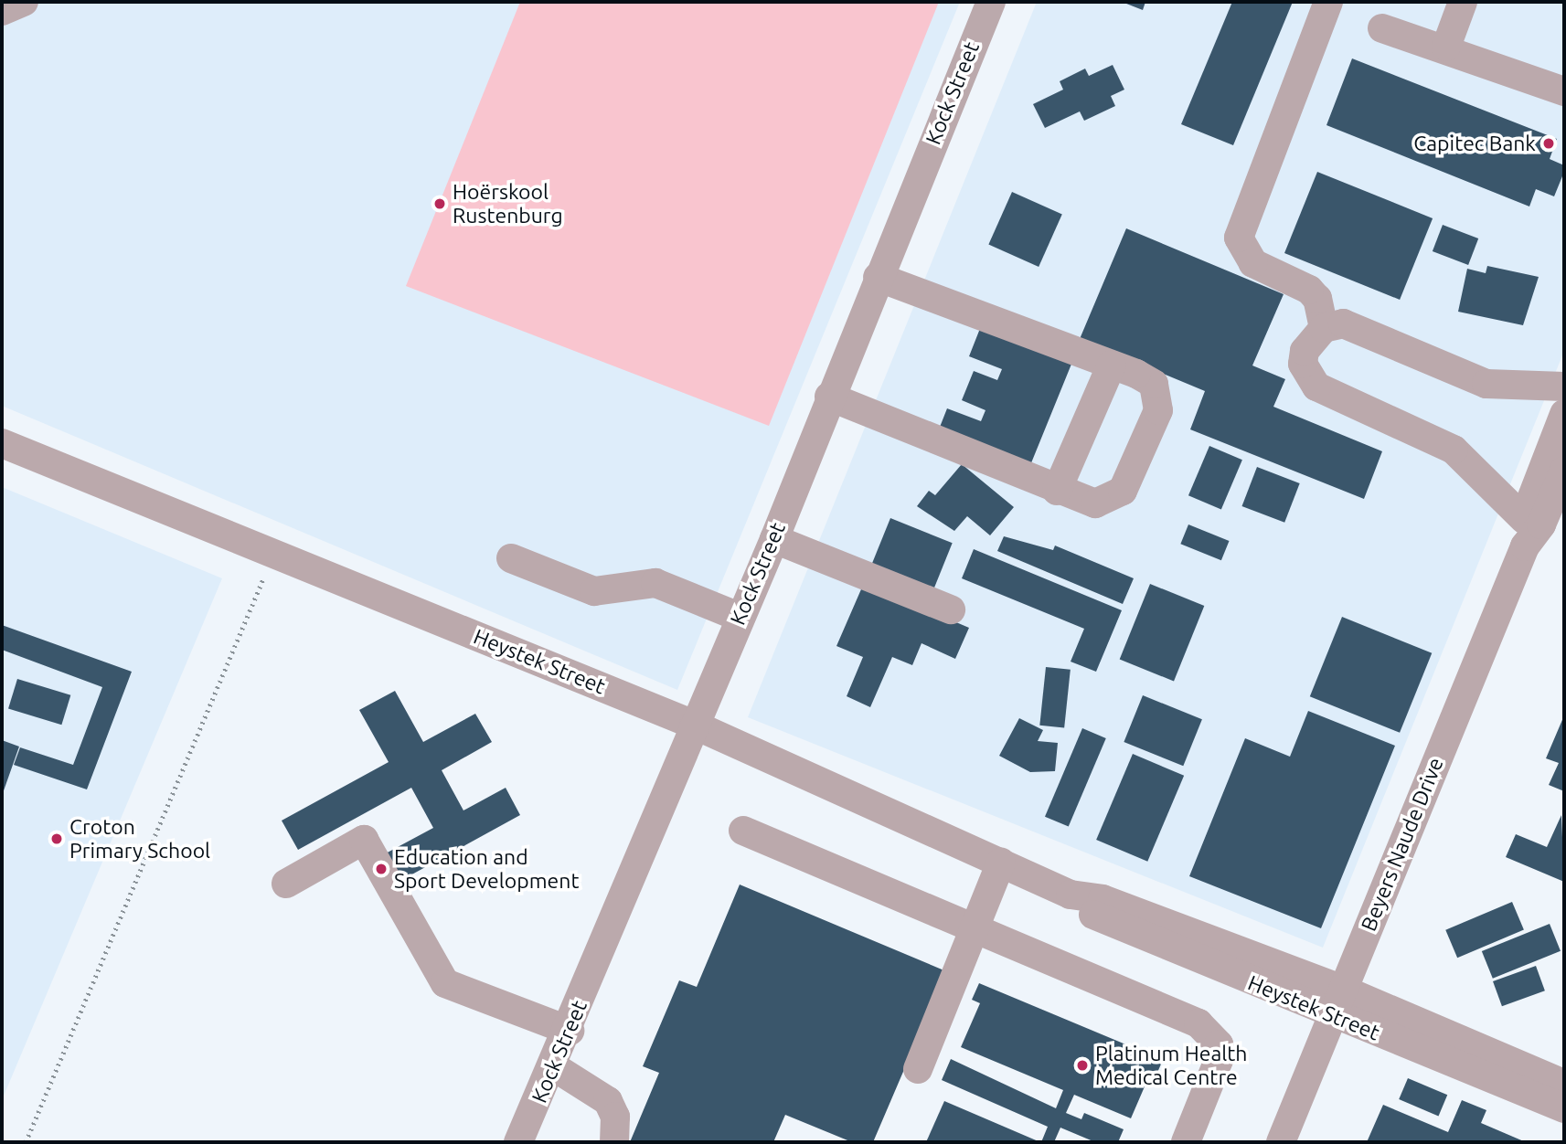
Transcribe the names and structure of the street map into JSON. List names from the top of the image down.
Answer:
{
  "streets": {
    "street": ["Kock Street", "Heystek Street", "Beyers Naude Drive"]
  },
  "crossings": [
    ["Kock Street", "Heystek Street"],
    ["Heystek Street", "Beyers Naude Drive"]
  ],
  "places": [
    "Capitec Bank",
    "Hoërskool Rustenburg",
    "Croton Primary School",
    "Education and Sport Development",
    "Platinum Health Medical Centre"
  ]
}
